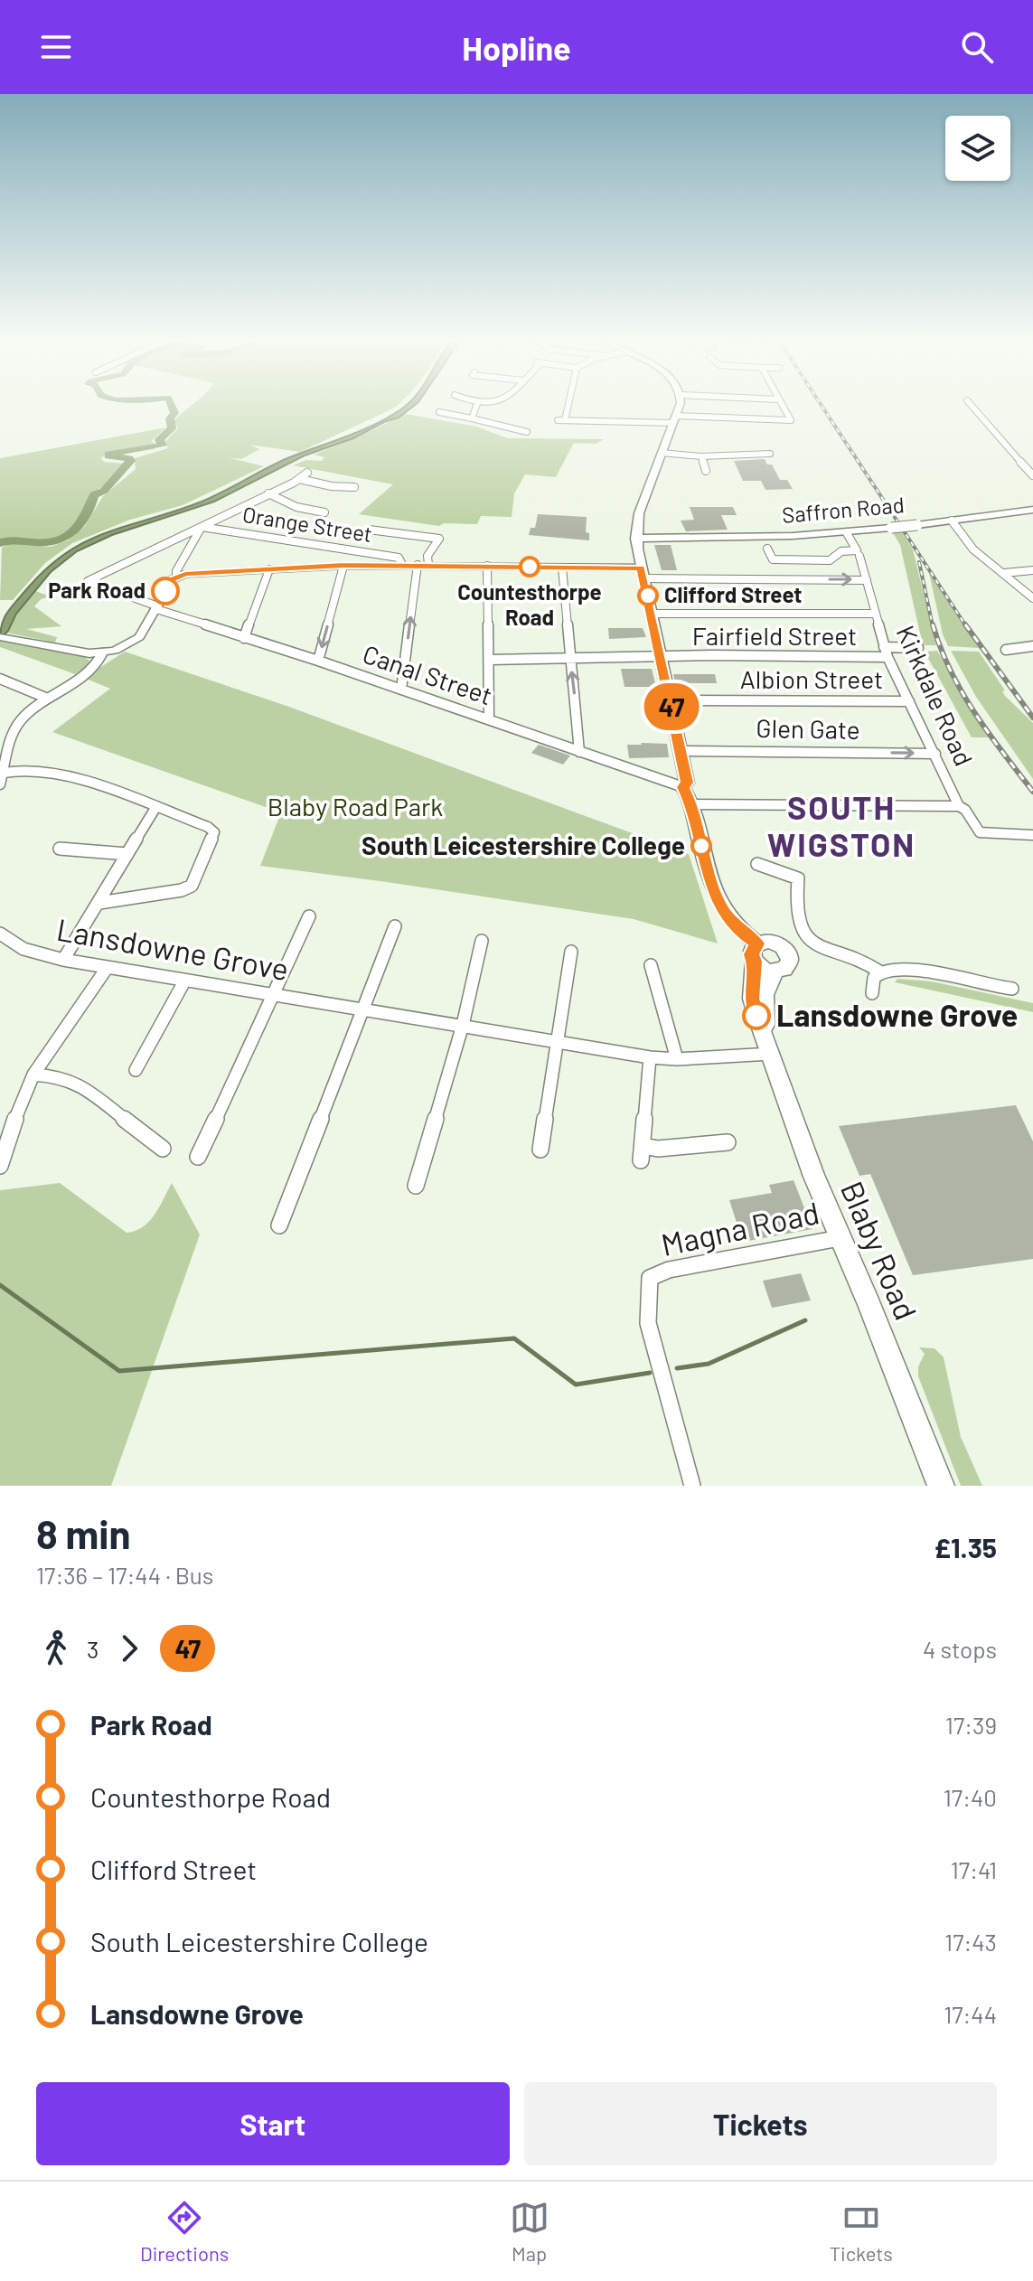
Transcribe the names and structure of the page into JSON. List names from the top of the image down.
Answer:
{
  "streets": {
    "main road": ["Saffron Road", "Blaby Road"],
    "street": [
      "Orange Street",
      "Fairfield Street",
      "Canal Street",
      "Albion Street",
      "Kirkdale Road",
      "Glen Gate",
      "Lansdowne Grove",
      "Magna Road"
    ]
  },
  "crossings": [
    ["Orange Street", "Canal Street"],
    ["Fairfield Street", "Kirkdale Road"],
    ["Albion Street", "Kirkdale Road"],
    ["Kirkdale Road", "Glen Gate"],
    ["Lansdowne Grove", "Blaby Road"],
    ["Magna Road", "Blaby Road"]
  ],
  "districts": ["SOUTH WIGSTON"],
  "parks": ["Blaby Road Park"],
  "places": [
    "Countesthorpe Road",
    "Park Road",
    "Clifford Street",
    "South Leicestershire College",
    "Lansdowne Grove"
  ],
  "lines": ["bus line 47"],
  "page": {
    "header": "Hopline",
    "on_map": "47",
    "heading": ["8 min", "17:36 – 17:44 · Bus", "£1.35"],
    "legs": ["3", "47", "4 stops"],
    "list": [
      {
        "name": "Park Road",
        "value": "17:39"
      },
      {
        "name": "Countesthorpe Road",
        "value": "17:40"
      },
      {
        "name": "Clifford Street",
        "value": "17:41"
      },
      {
        "name": "South Leicestershire College",
        "value": "17:43"
      },
      {
        "name": "Lansdowne Grove",
        "value": "17:44"
      }
    ],
    "buttons": ["Start", "Tickets"],
    "tabs": ["Directions", "Map", "Tickets"]
  }
}
